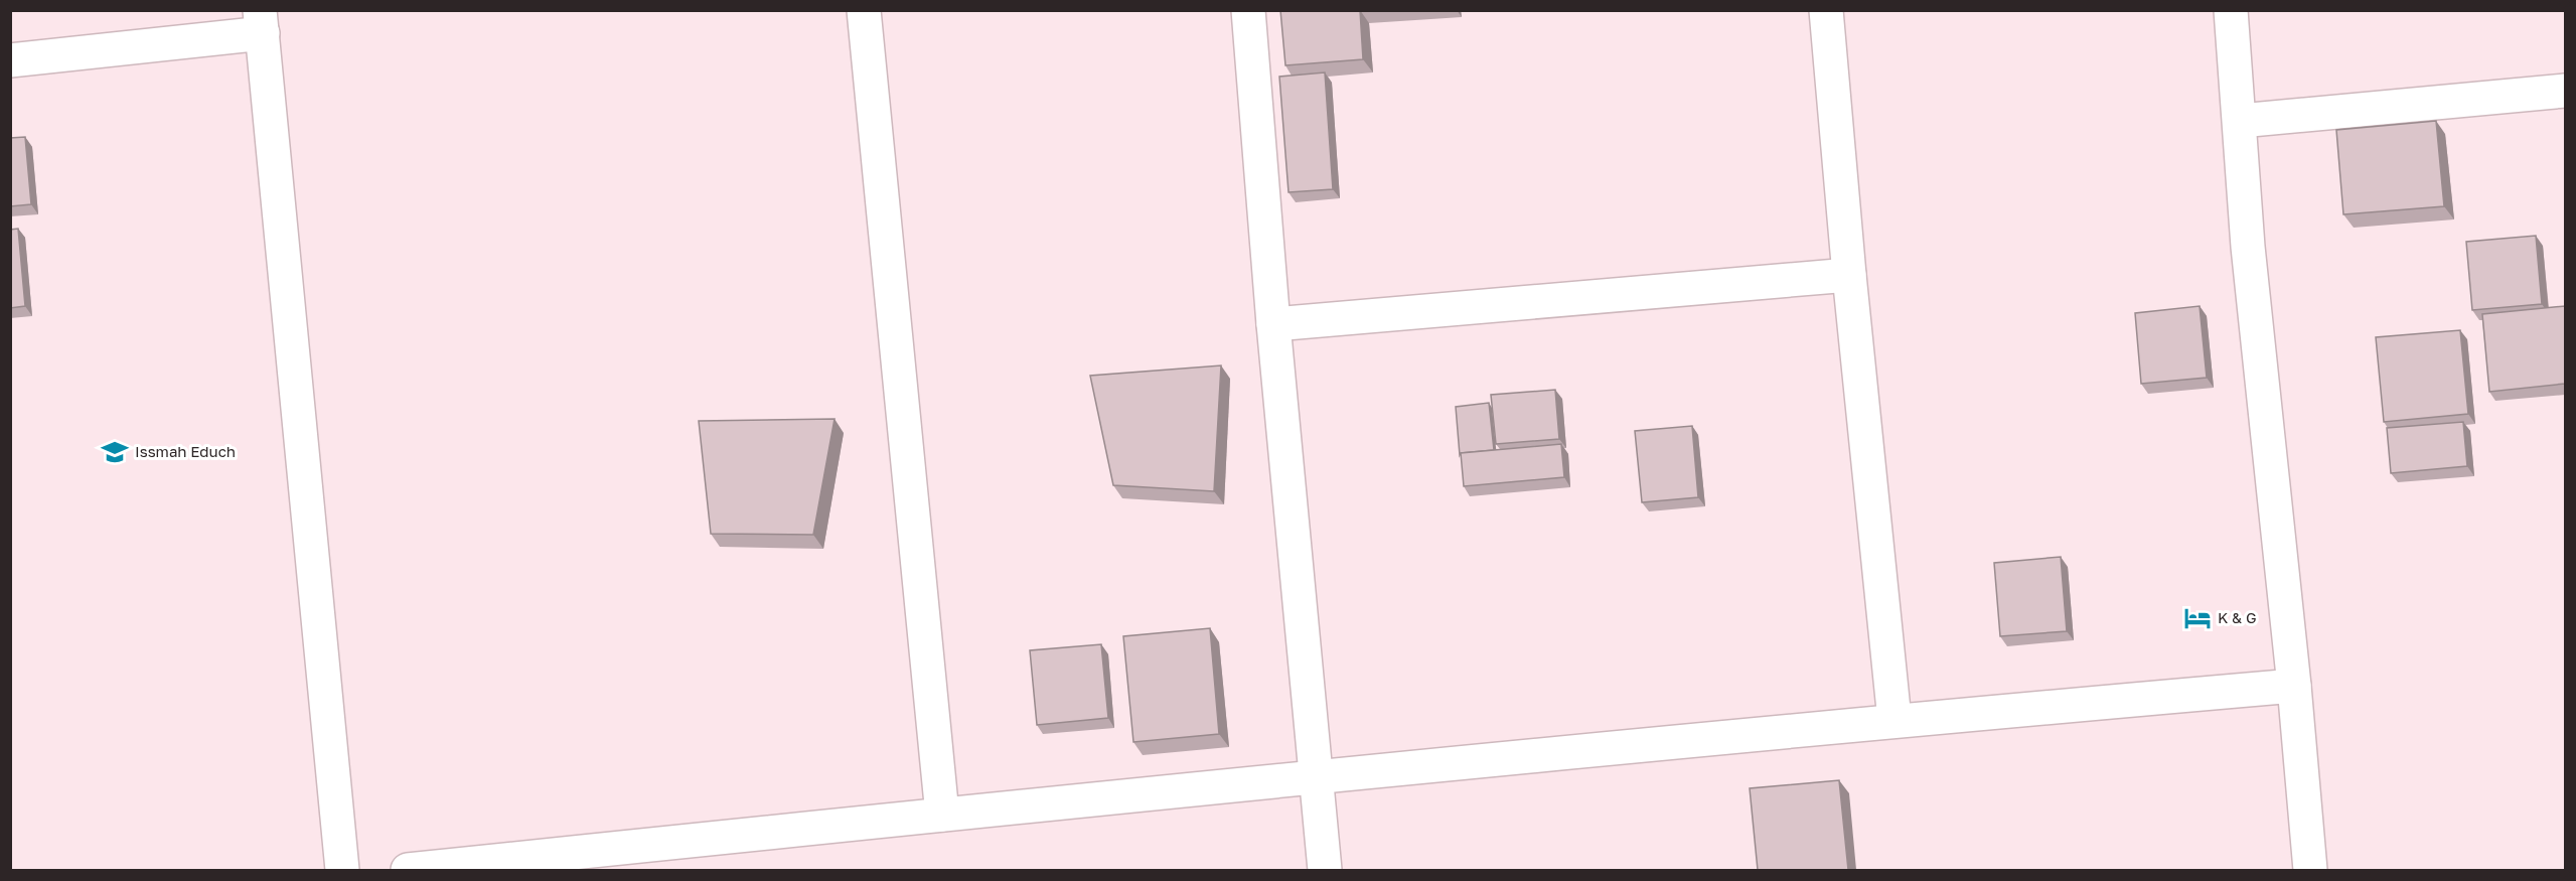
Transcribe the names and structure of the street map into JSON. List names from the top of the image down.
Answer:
{
  "places": {
    "school or university": ["Issmah Educh"],
    "hotel": ["K & G"]
  }
}
